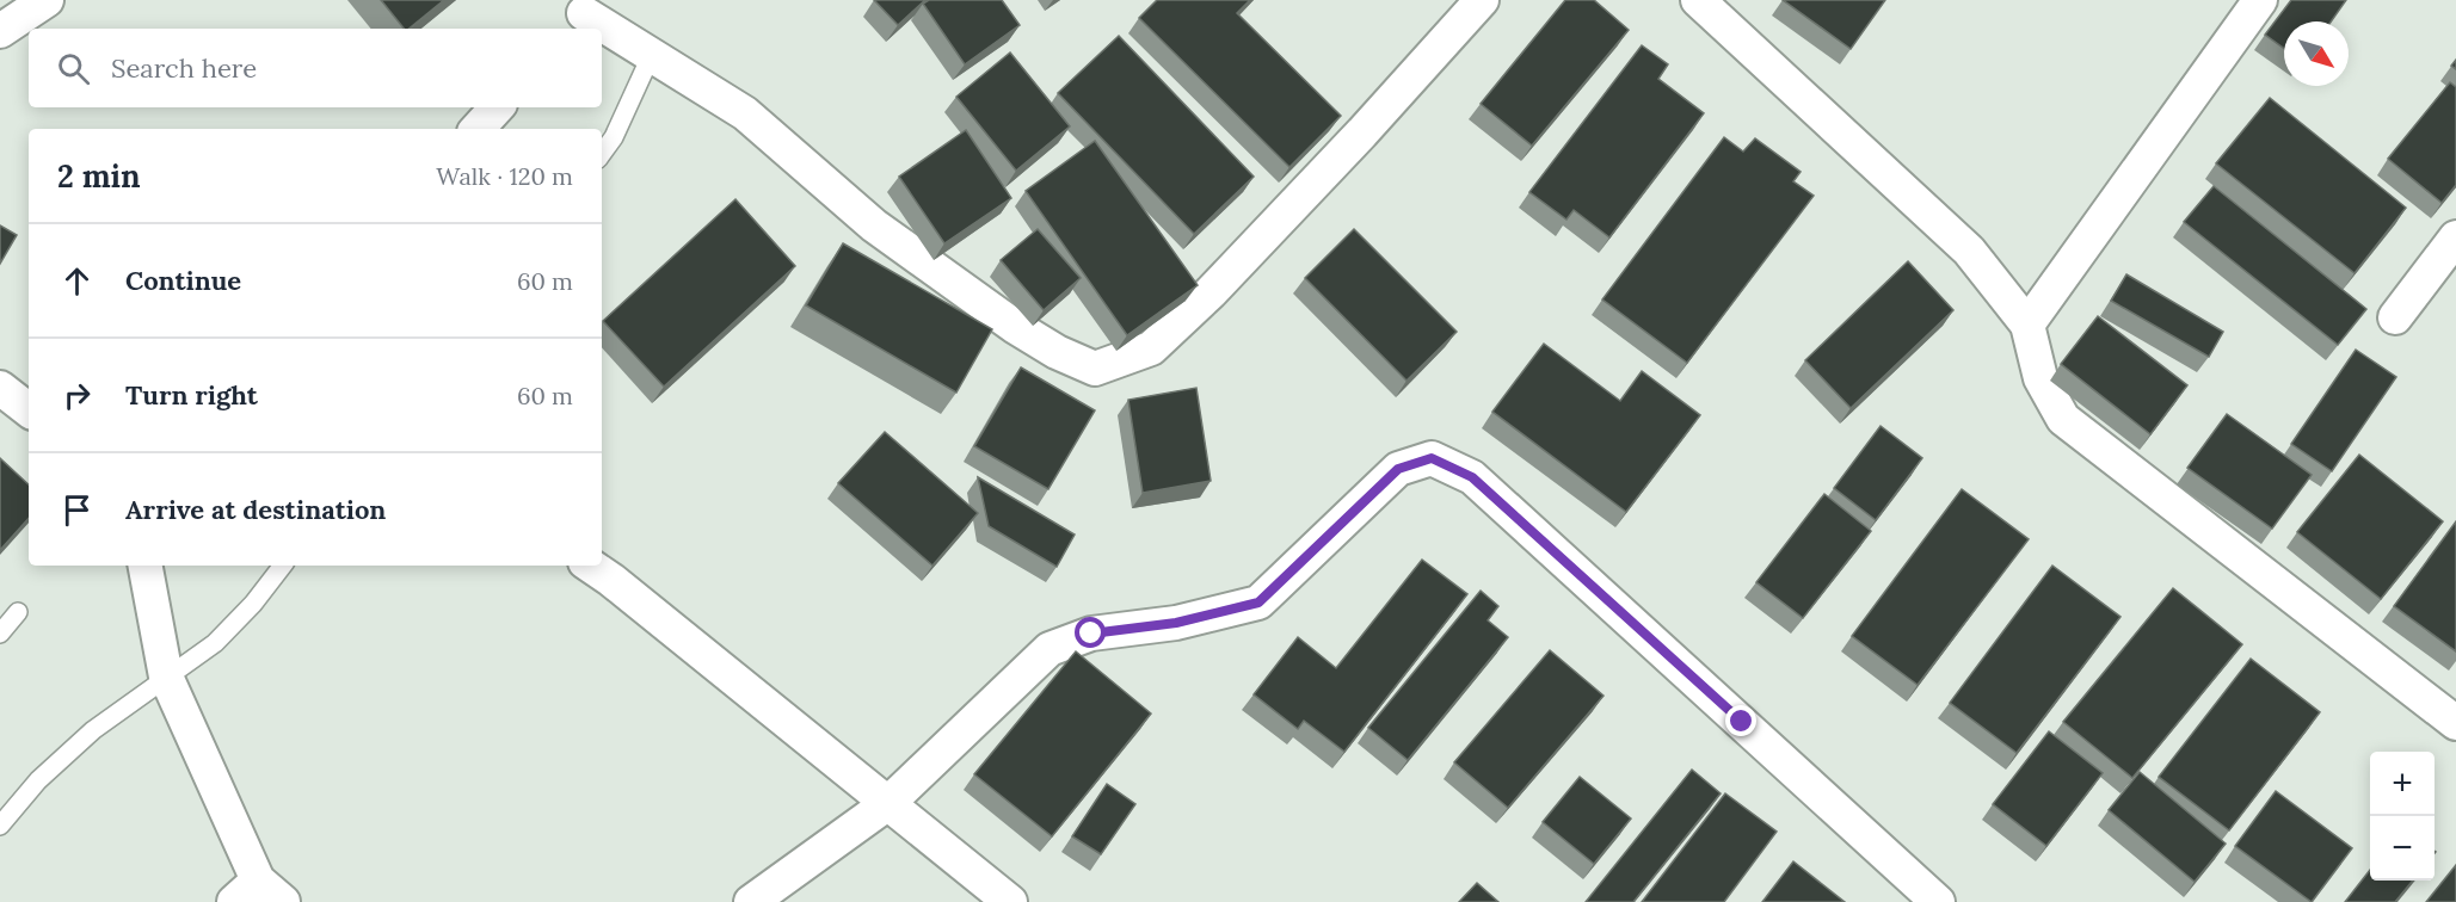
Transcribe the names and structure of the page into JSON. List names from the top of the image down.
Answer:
{
  "north": "bottom right",
  "page": {
    "search": "Search here",
    "heading": ["2 min", "Walk · 120 m"],
    "list": [
      ["Continue", "60 m"],
      ["Turn right", "60 m"],
      "Arrive at destination"
    ],
    "map_buttons": ["+", "−"]
  }
}
